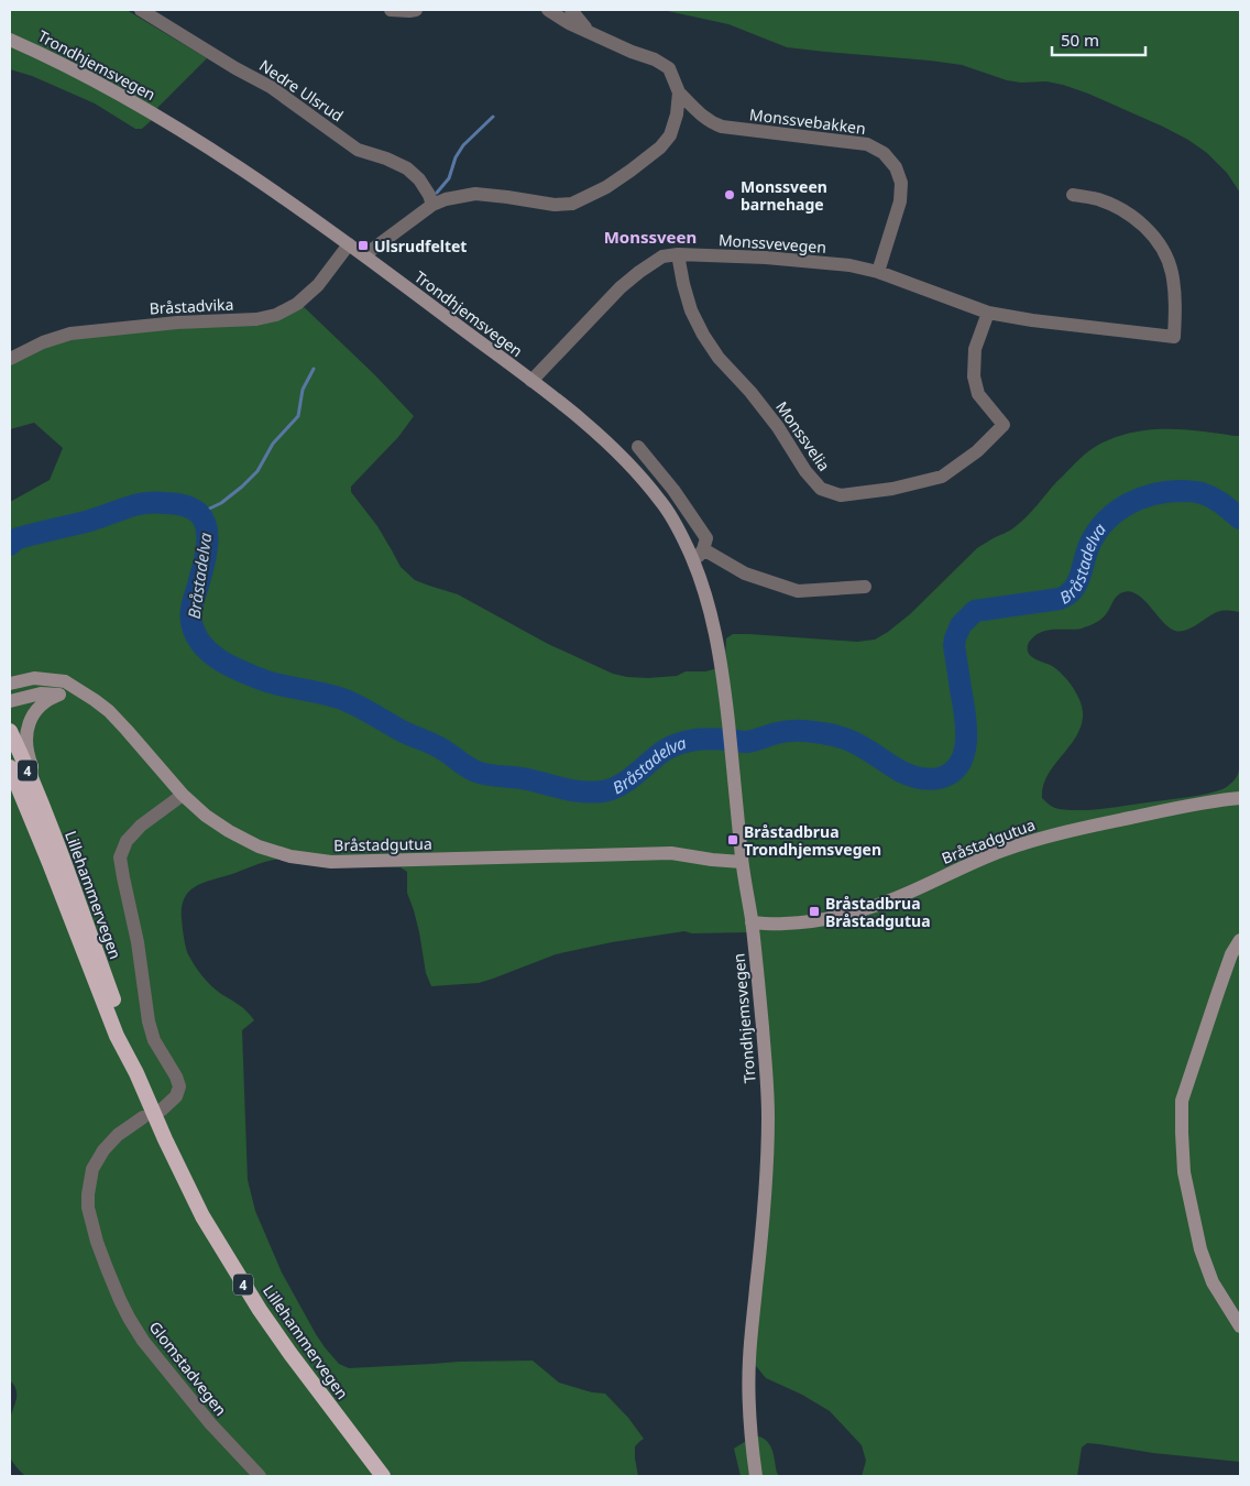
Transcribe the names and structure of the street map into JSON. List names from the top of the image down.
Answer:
{
  "streets": {
    "highway": ["4", "Lillehammervegen"],
    "main road": ["Trondhjemsvegen", "Bråstadgutua"],
    "street": [
      "Nedre Ulsrud",
      "Monssvebakken",
      "Monssvevegen",
      "Bråstadvika",
      "Monssvelia",
      "Glomstadvegen"
    ]
  },
  "crossings": [
    ["Trondhjemsvegen", "Monssvevegen"],
    ["Trondhjemsvegen", "Bråstadvika"],
    ["Trondhjemsvegen", "Bråstadgutua"],
    ["Monssvebakken", "Monssvevegen"],
    ["Monssvevegen", "Monssvelia"]
  ],
  "districts": ["Monssveen"],
  "water": ["Bråstadelva"],
  "places": {
    "other": ["Monssveen barnehage"],
    "transit": ["Ulsrudfeltet", "Bråstadbrua Trondhjemsvegen", "Bråstadbrua Bråstadgutua"]
  },
  "scale_bar": "50 m"
}
